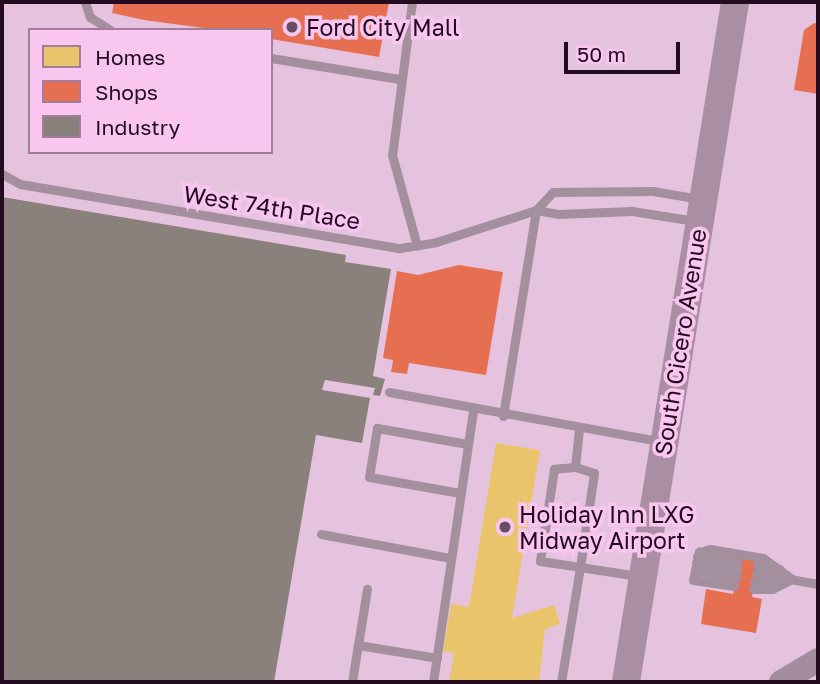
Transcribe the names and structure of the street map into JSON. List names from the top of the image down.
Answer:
{
  "streets": {
    "main road": ["South Cicero Avenue"],
    "lane": ["West 74th Place"]
  },
  "crossings": [
    ["West 74th Place", "South Cicero Avenue"]
  ],
  "places": ["Ford City Mall", "Holiday Inn LXG Midway Airport"],
  "legend": ["Homes", "Shops", "Industry"],
  "scale_bar": "50 m"
}
